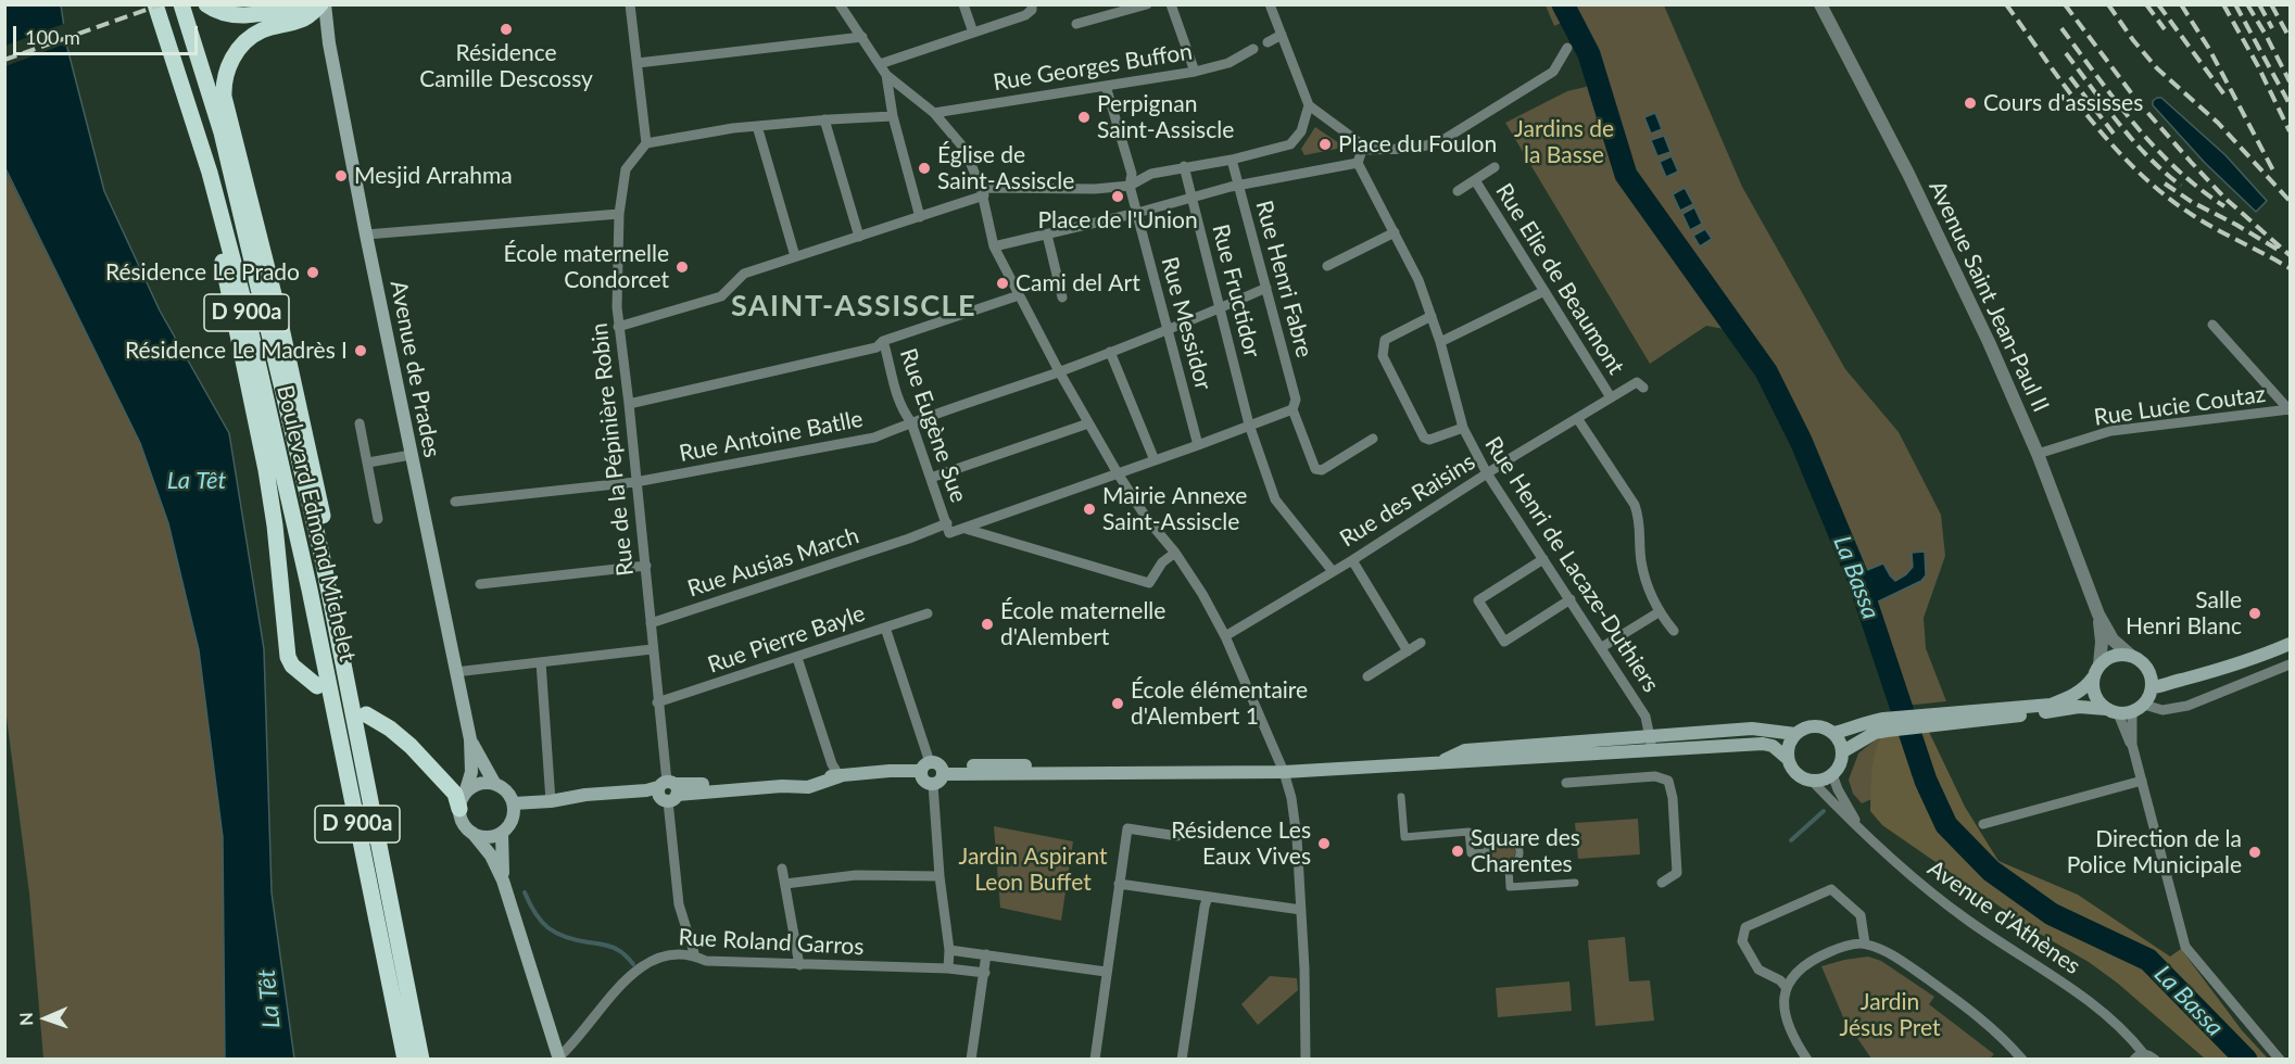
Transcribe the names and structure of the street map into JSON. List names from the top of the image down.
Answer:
{
  "streets": {
    "highway": ["D 900a", "Boulevard Edmond Michelet"],
    "main road": ["Avenue de Prades"],
    "street": [
      "Rue Georges Buffon",
      "Rue Henri Fabre",
      "Rue Elie de Beaumont",
      "Rue Fructidor",
      "Avenue Saint Jean-Paul II",
      "Rue Messidor",
      "Rue Lucie Coutaz",
      "Rue Eugène Sue",
      "Rue Antoine Batlle",
      "Rue de la Pépinière Robin",
      "Rue des Raisins",
      "Rue Ausias March",
      "Rue Henri de Lacaze-Duthiers",
      "Rue Pierre Bayle",
      "Avenue d'Athènes",
      "Rue Roland Garros"
    ]
  },
  "crossings": [
    ["Rue Henri Fabre", "Rue Antoine Batlle"],
    ["Rue Elie de Beaumont", "Rue des Raisins"],
    ["Rue Fructidor", "Rue Antoine Batlle"],
    ["Rue Fructidor", "Rue des Raisins"],
    ["Avenue Saint Jean-Paul II", "Rue Lucie Coutaz"],
    ["Rue Messidor", "Rue Antoine Batlle"],
    ["Rue Eugène Sue", "Rue Antoine Batlle"],
    ["Rue Eugène Sue", "Rue Ausias March"],
    ["Rue Antoine Batlle", "Rue de la Pépinière Robin"],
    ["Rue de la Pépinière Robin", "Rue Ausias March"],
    ["Rue de la Pépinière Robin", "Rue Pierre Bayle"],
    ["Rue de la Pépinière Robin", "Rue Roland Garros"],
    ["Rue des Raisins", "Rue Henri de Lacaze-Duthiers"]
  ],
  "districts": ["SAINT-ASSISCLE"],
  "water": ["La Têt", "La Bassa"],
  "parks": ["Jardins de la Basse", "Jardin Aspirant Leon Buffet", "Jardin Jésus Pret"],
  "places": [
    "Résidence Camille Descossy",
    "Cours d'assisses",
    "Perpignan Saint-Assiscle",
    "Place du Foulon",
    "Église de Saint-Assiscle",
    "Mesjid Arrahma",
    "Place de l'Union",
    "École maternelle Condorcet",
    "Résidence Le Prado",
    "Cami del Art",
    "Résidence Le Madrès I",
    "Mairie Annexe Saint-Assiscle",
    "Salle Henri Blanc",
    "École maternelle d'Alembert",
    "École élémentaire d'Alembert 1",
    "Résidence Les Eaux Vives",
    "Square des Charentes",
    "Direction de la Police Municipale"
  ],
  "scale_bar": "100 m",
  "north": "left"
}
